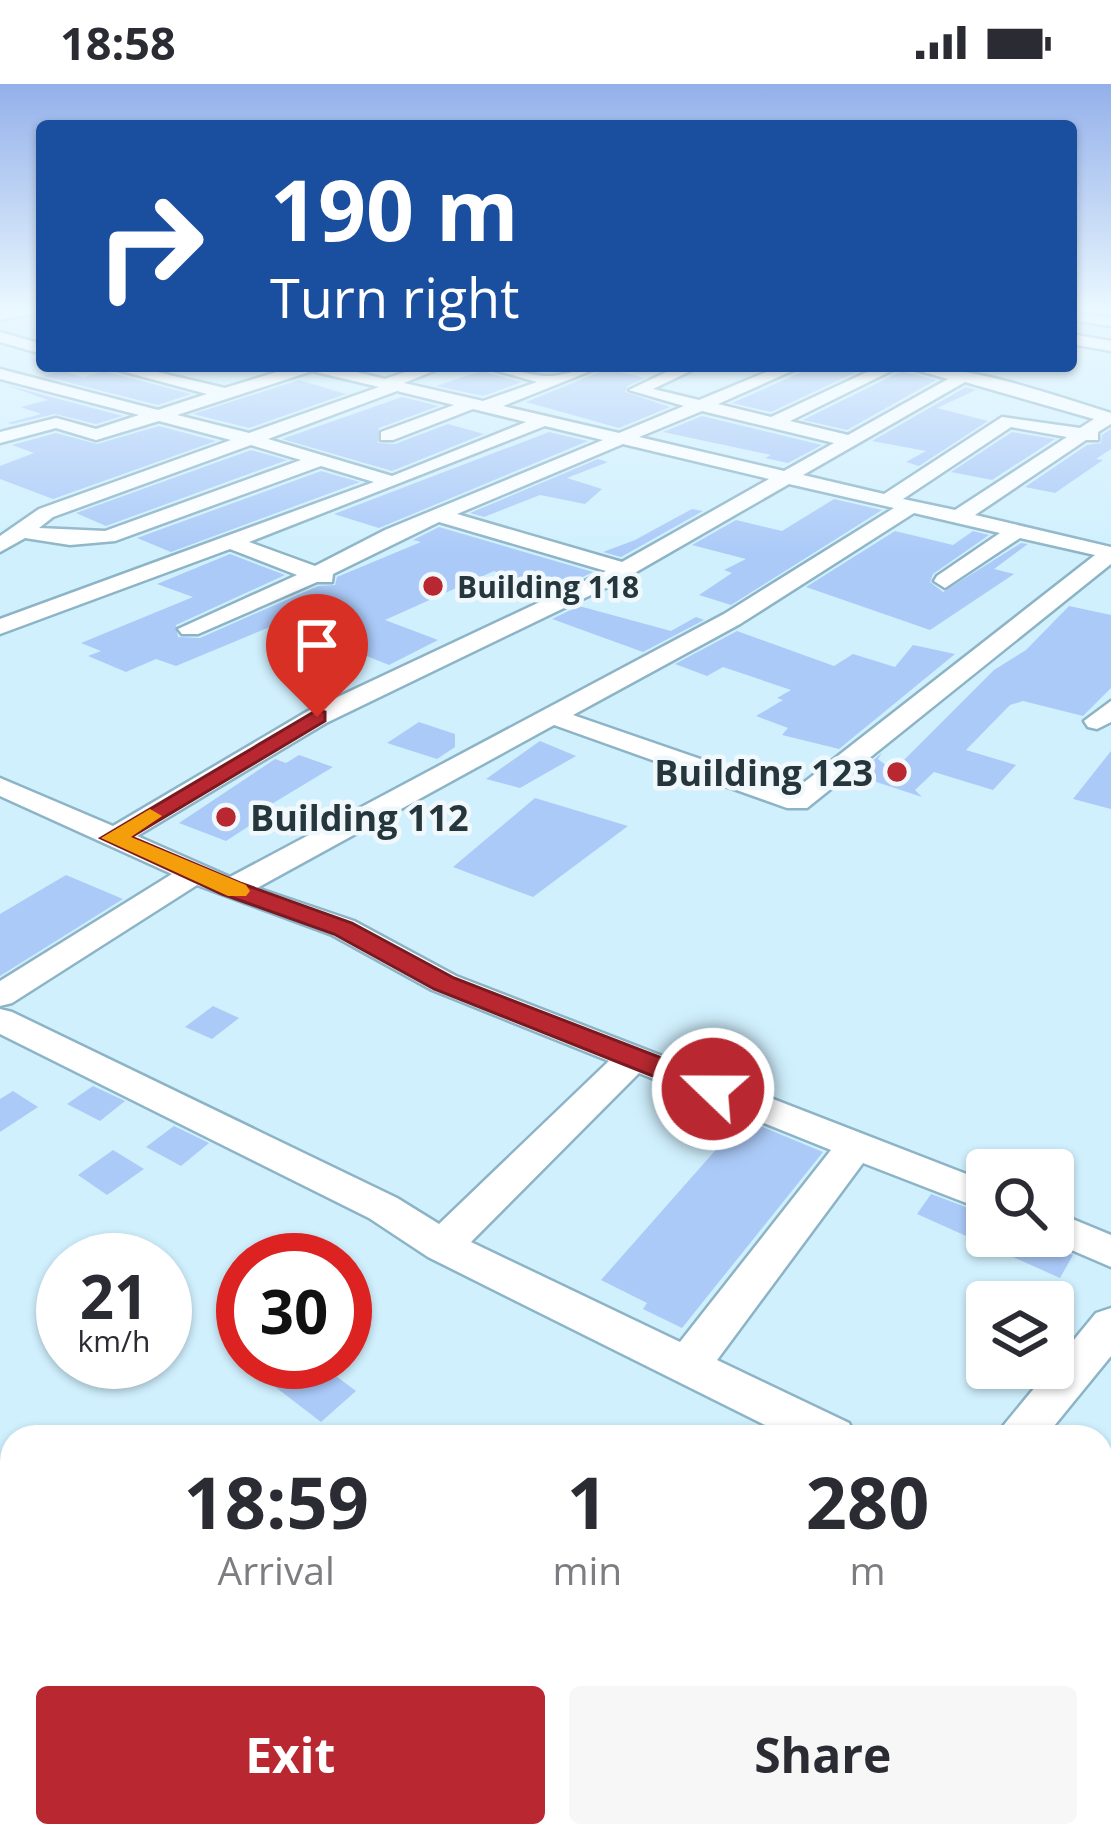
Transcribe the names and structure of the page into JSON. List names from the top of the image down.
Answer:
{
  "places": ["Building 118", "Building 123", "Building 112"],
  "page": {
    "status": "18:58",
    "turn": ["190 m", "Turn right"],
    "speed": "21 km/h",
    "limit": "30",
    "eta": [
      "18:59",
      "Arrival",
      "1",
      "min",
      "280",
      "m"
    ],
    "buttons": ["Exit", "Share"]
  }
}
